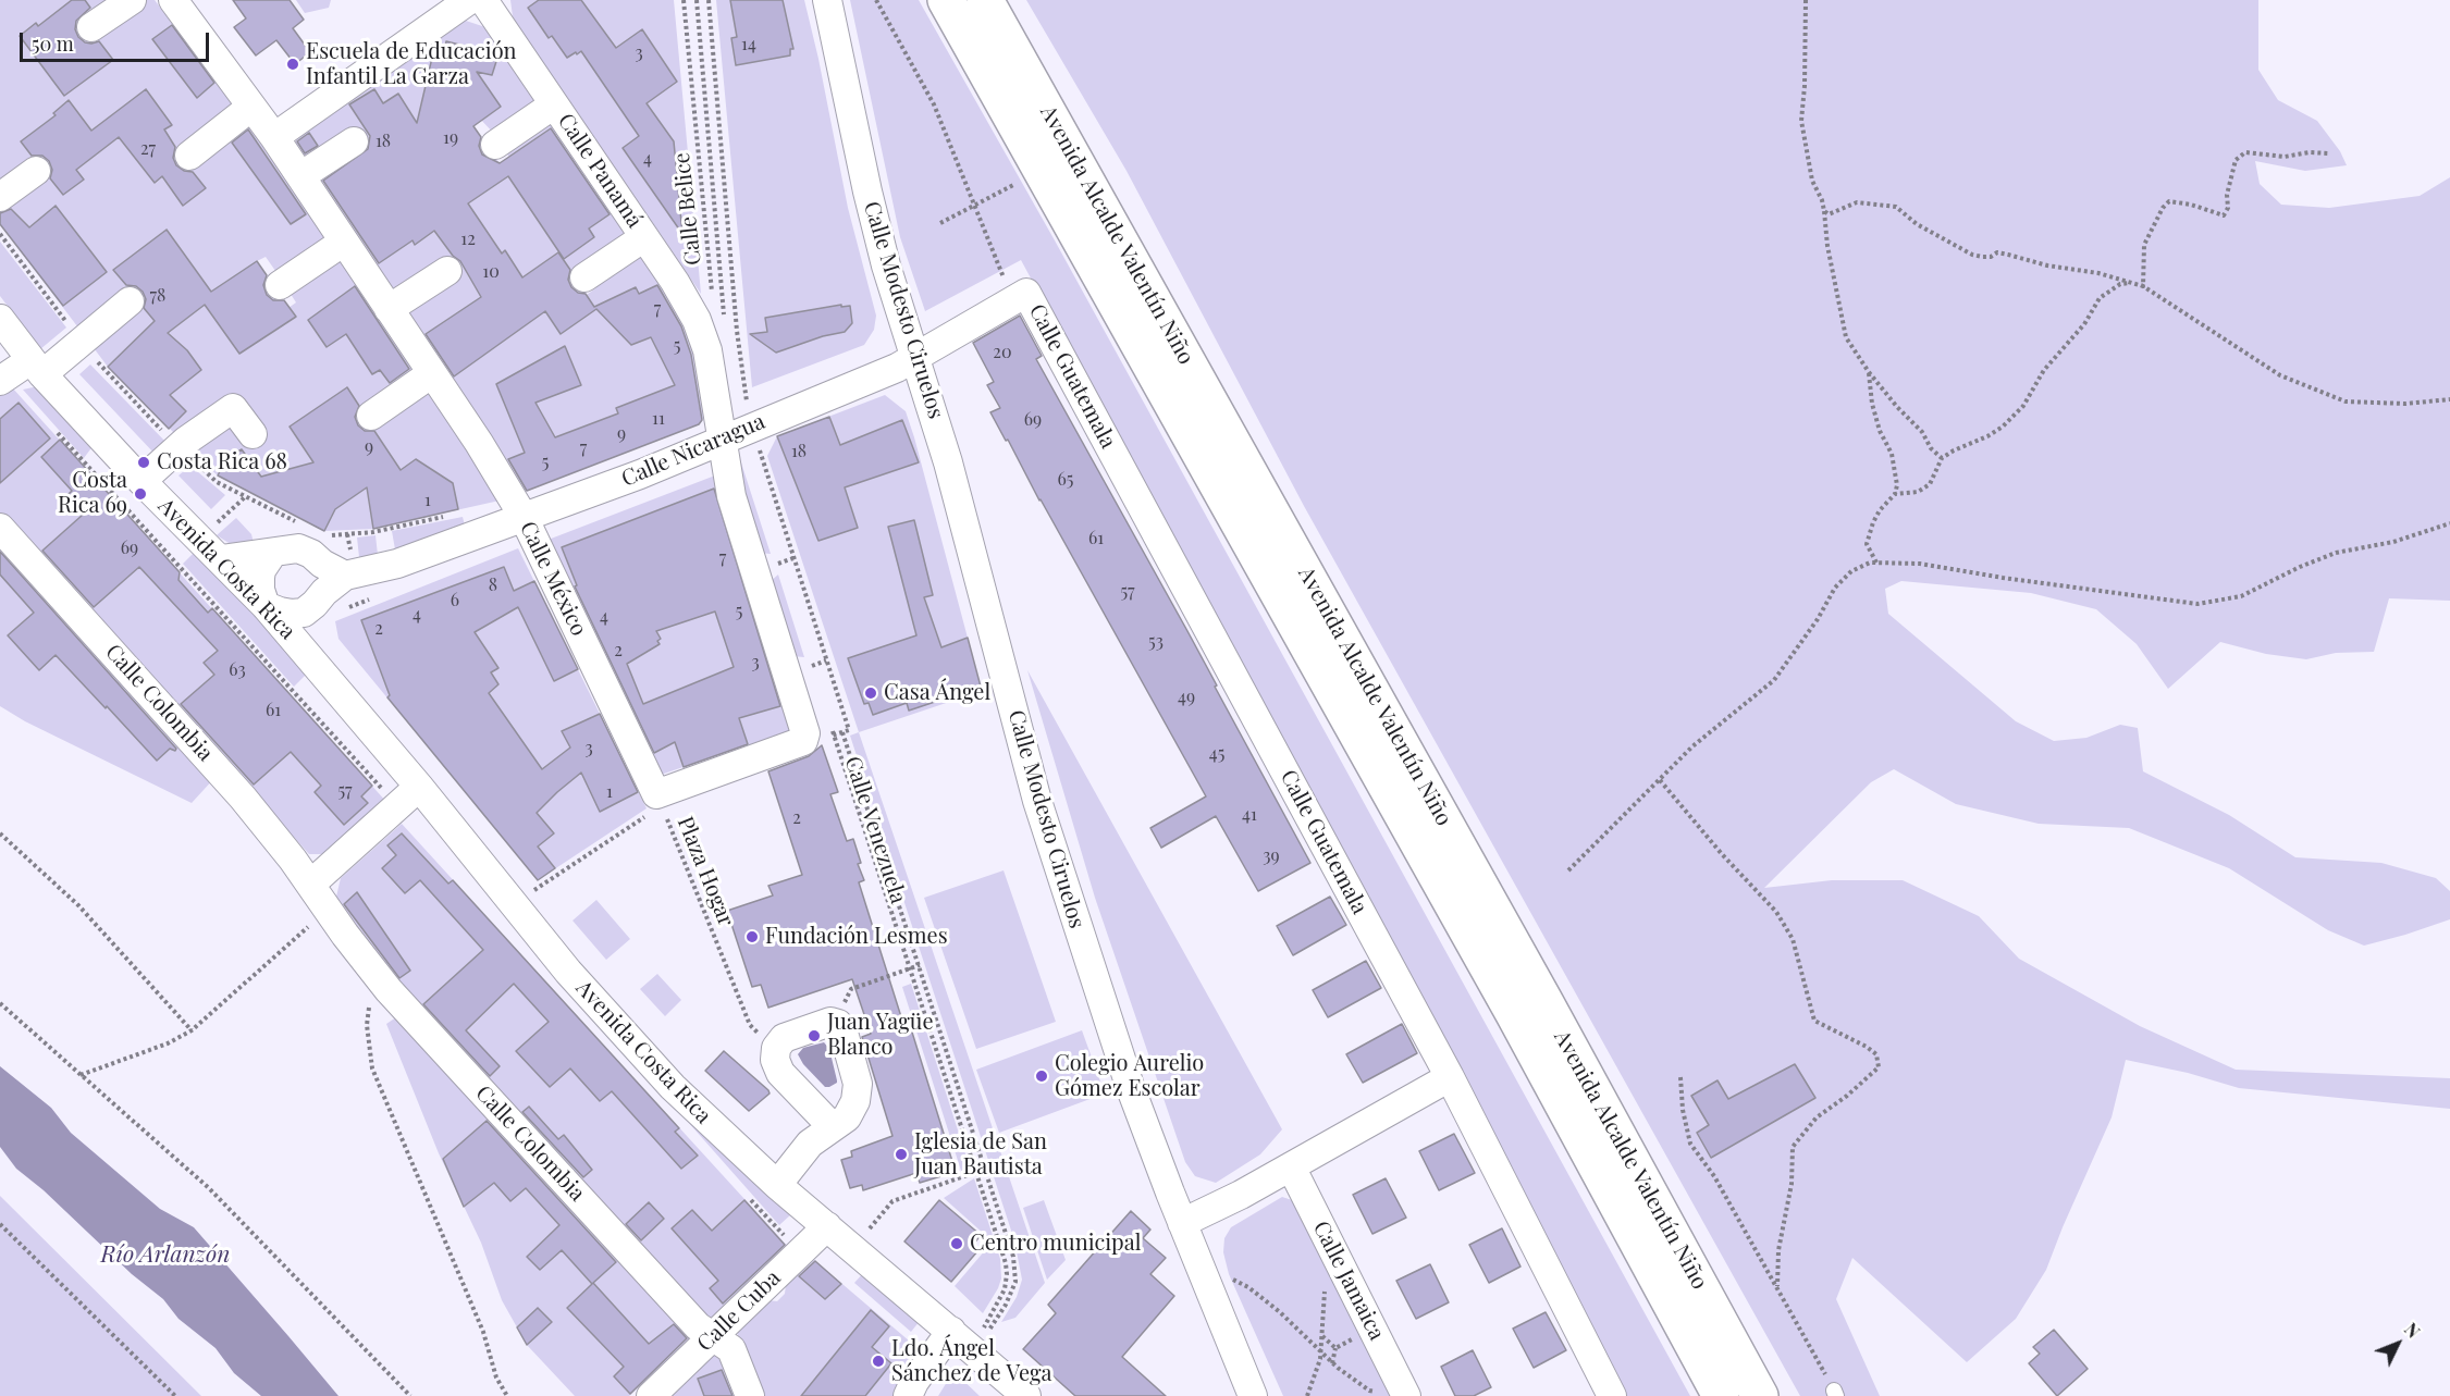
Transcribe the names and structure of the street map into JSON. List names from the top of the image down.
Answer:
{
  "streets": {
    "street": [
      "Calle Panamá",
      "Avenida Alcalde Valentín Niño",
      "Calle Modesto Ciruelos",
      "Calle Guatemala",
      "Calle Nicaragua",
      "Avenida Costa Rica",
      "Calle México",
      "Calle Colombia",
      "Calle Jamaica",
      "Calle Cuba"
    ],
    "path": ["Calle Belice", "Calle Venezuela", "Plaza Hogar"]
  },
  "crossings": [
    ["Calle Panamá", "Calle Nicaragua"],
    ["Calle Panamá", "Calle Venezuela"],
    ["Calle Modesto Ciruelos", "Calle Nicaragua"],
    ["Calle Guatemala", "Calle Nicaragua"],
    ["Calle Nicaragua", "Avenida Costa Rica"],
    ["Calle Nicaragua", "Calle México"],
    ["Calle Nicaragua", "Calle Venezuela"],
    ["Avenida Costa Rica", "Calle Venezuela"],
    ["Avenida Costa Rica", "Calle Cuba"],
    ["Calle México", "Plaza Hogar"],
    ["Calle Colombia", "Calle Cuba"]
  ],
  "water": ["Río Arlanzón"],
  "places": [
    "Escuela de Educación Infantil La Garza",
    "Costa Rica 68",
    "Costa Rica 69",
    "Casa Ángel",
    "Fundación Lesmes",
    "Juan Yagüe Blanco",
    "Colegio Aurelio Gómez Escolar",
    "Iglesia de San Juan Bautista",
    "Centro municipal",
    "Ldo. Ángel Sánchez de Vega"
  ],
  "house_numbers": [
    "14",
    "3",
    "19",
    "18",
    "27",
    "4",
    "12",
    "10",
    "78",
    "7",
    "5",
    "20",
    "11",
    "69",
    "9",
    "9",
    "7",
    "18",
    "5",
    "65",
    "1",
    "61",
    "69",
    "7",
    "8",
    "57",
    "6",
    "5",
    "4",
    "4",
    "2",
    "53",
    "2",
    "3",
    "63",
    "49",
    "61",
    "3",
    "45",
    "57",
    "1",
    "41",
    "2",
    "39"
  ],
  "scale_bar": "50 m",
  "north": "top right"
}
